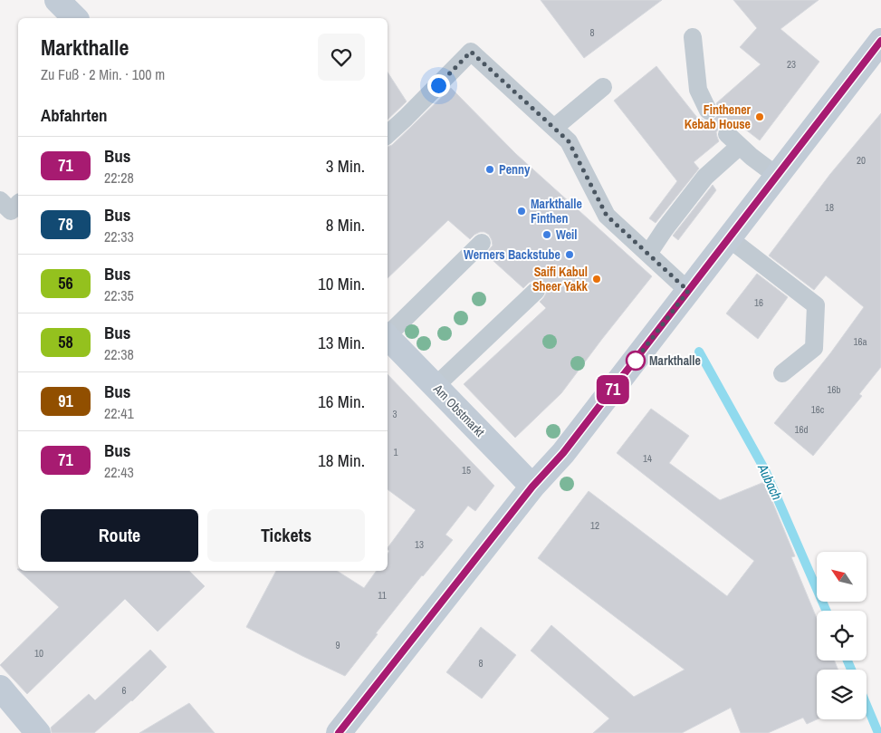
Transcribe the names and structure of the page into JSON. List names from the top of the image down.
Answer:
{
  "streets": {
    "main road": ["Am Obstmarkt"]
  },
  "water": ["Aubach"],
  "places": [
    "Finthener Kebab House",
    "Penny",
    "Markthalle Finthen",
    "Weil",
    "Werners Backstube",
    "Saifi Kabul Sheer Yakk",
    "Markthalle"
  ],
  "lines": ["bus line 71"],
  "house_numbers": [
    "8",
    "23",
    "20",
    "18",
    "16",
    "16a",
    "16b",
    "16c",
    "3",
    "16d",
    "1",
    "14",
    "15",
    "12",
    "13",
    "11",
    "9",
    "10",
    "8",
    "6"
  ],
  "north": "top left",
  "page": {
    "on_map": "71",
    "heading": [
      ["Markthalle", "Zu Fuß · 2 Min. · 100 m"],
      "Abfahrten"
    ],
    "list": [
      {
        "mark": "71",
        "name": "Bus",
        "note": "22:28",
        "value": "3 Min."
      },
      {
        "mark": "78",
        "name": "Bus",
        "note": "22:33",
        "value": "8 Min."
      },
      {
        "mark": "56",
        "name": "Bus",
        "note": "22:35",
        "value": "10 Min."
      },
      {
        "mark": "58",
        "name": "Bus",
        "note": "22:38",
        "value": "13 Min."
      },
      {
        "mark": "91",
        "name": "Bus",
        "note": "22:41",
        "value": "16 Min."
      },
      {
        "mark": "71",
        "name": "Bus",
        "note": "22:43",
        "value": "18 Min."
      }
    ],
    "buttons": ["Route", "Tickets"]
  }
}
